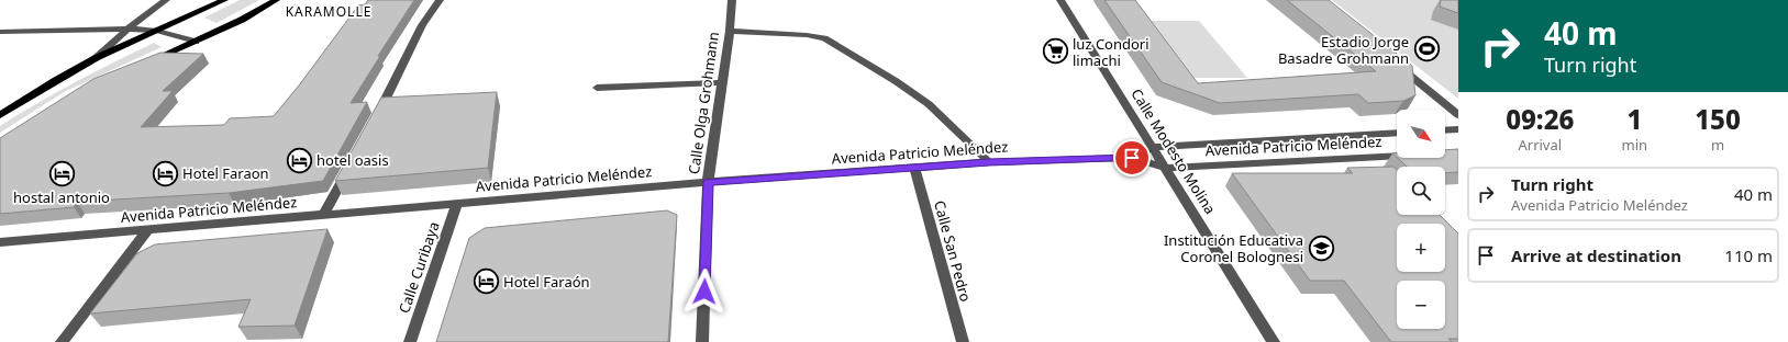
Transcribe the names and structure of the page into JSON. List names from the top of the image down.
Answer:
{
  "streets": {
    "street": [
      "Calle Olga Grohmann",
      "Avenida Patricio Meléndez",
      "Calle Modesto Molina",
      "Calle San Pedro",
      "Calle Curibaya"
    ]
  },
  "crossings": [
    ["Calle Olga Grohmann", "Avenida Patricio Meléndez"],
    ["Avenida Patricio Meléndez", "Calle Modesto Molina"],
    ["Avenida Patricio Meléndez", "Calle San Pedro"],
    ["Avenida Patricio Meléndez", "Calle Curibaya"]
  ],
  "districts": ["KARAMOLLE"],
  "places": {
    "sports": ["Estadio Jorge Basadre Grohmann"],
    "supermarket": ["luz Condori limachi"],
    "hotel": [
      "hotel oasis",
      "hostal antonio",
      "Hotel Faraon",
      "Hotel Faraón"
    ],
    "school or university": ["Institución Educativa Coronel Bolognesi"]
  },
  "north": "bottom right",
  "page": {
    "turn": ["40 m", "Turn right"],
    "eta": [
      "09:26",
      "Arrival",
      "1",
      "min",
      "150",
      "m"
    ],
    "map_buttons": ["+", "−"],
    "list": [
      {
        "name": "Turn right",
        "note": "Avenida Patricio Meléndez",
        "value": "40 m"
      },
      {
        "name": "Arrive at destination",
        "value": "110 m"
      }
    ]
  }
}
